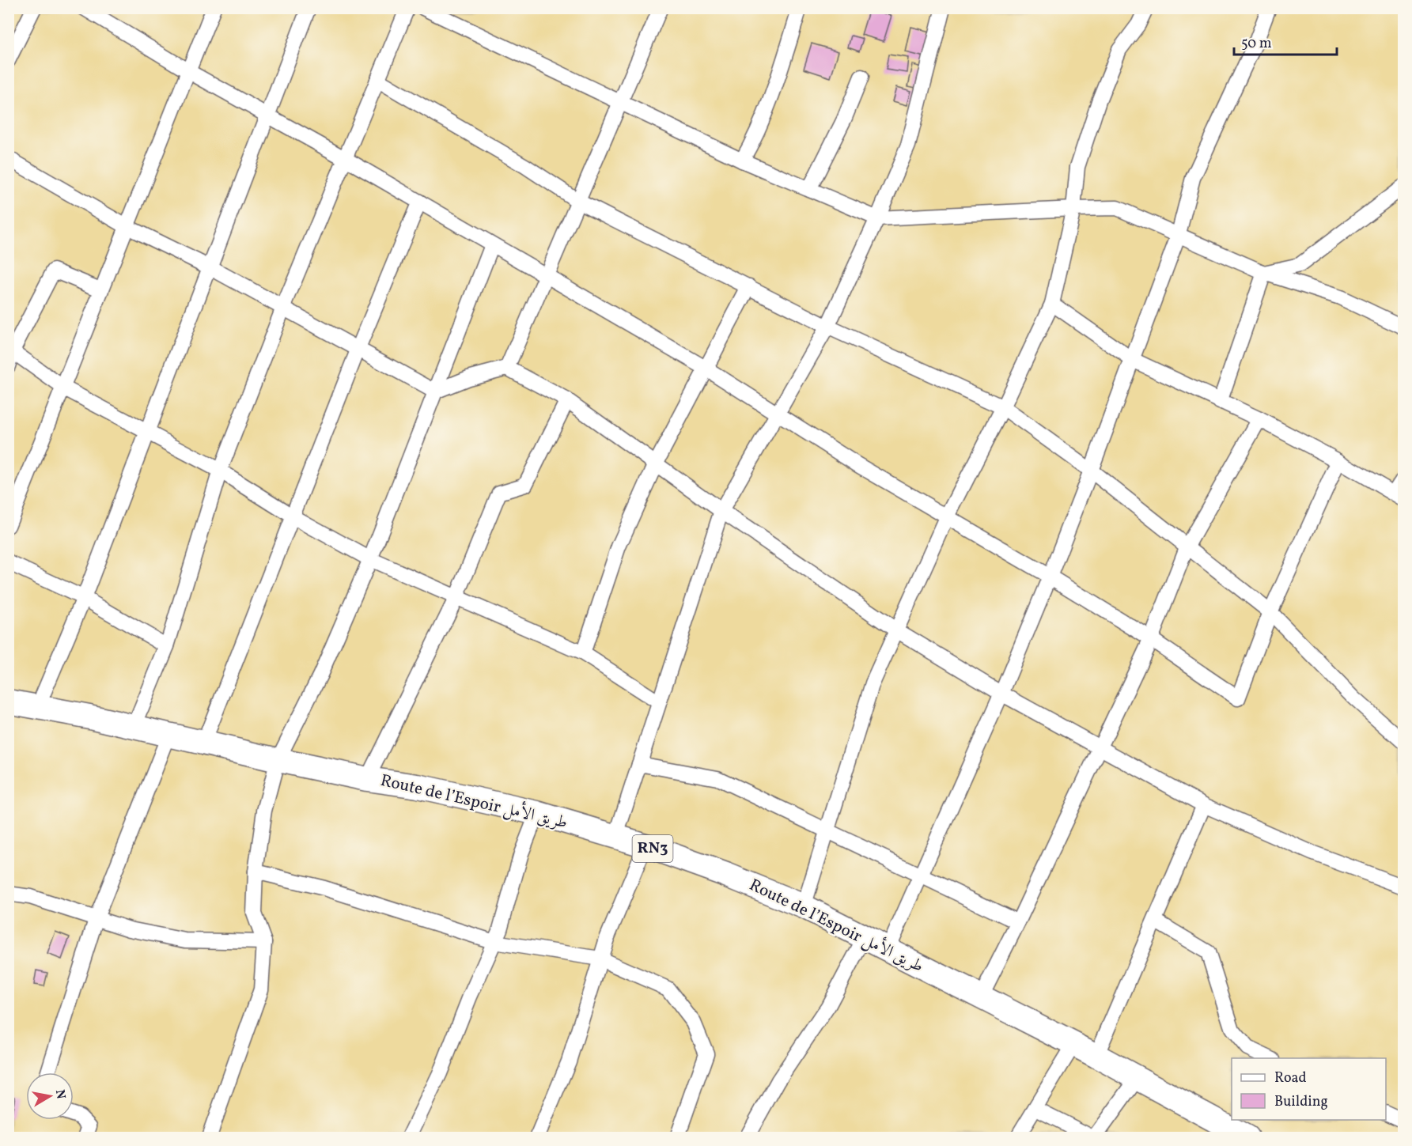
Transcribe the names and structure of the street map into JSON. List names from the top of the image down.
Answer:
{
  "streets": {
    "highway": ["Route de l’Espoir طريق الأمل", "RN3"]
  },
  "legend": ["Road", "Building"],
  "scale_bar": "50 m",
  "north": "right"
}
